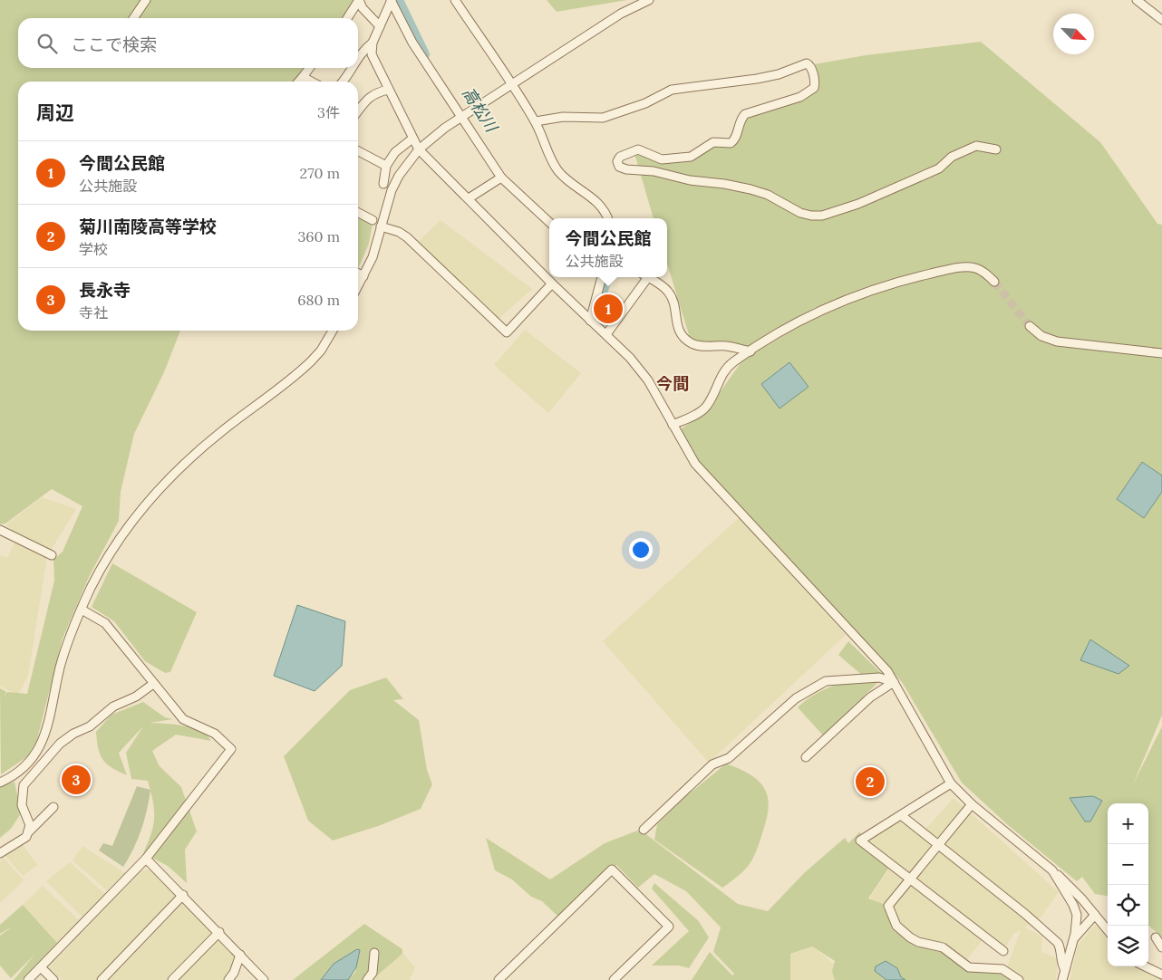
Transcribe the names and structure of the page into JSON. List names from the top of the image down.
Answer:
{
  "districts": ["今間"],
  "water": ["高松川"],
  "north": "bottom right",
  "page": {
    "search": "ここで検索",
    "heading": ["周辺", "3件"],
    "list": [
      {
        "mark": "1",
        "name": "今間公民館",
        "note": "公共施設",
        "value": "270 m"
      },
      {
        "mark": "2",
        "name": "菊川南陵高等学校",
        "note": "学校",
        "value": "360 m"
      },
      {
        "mark": "3",
        "name": "長永寺",
        "note": "寺社",
        "value": "680 m"
      }
    ],
    "popup": ["今間公民館", "公共施設"],
    "pins": ["1", "3", "2"],
    "map_buttons": ["+", "−"]
  }
}
